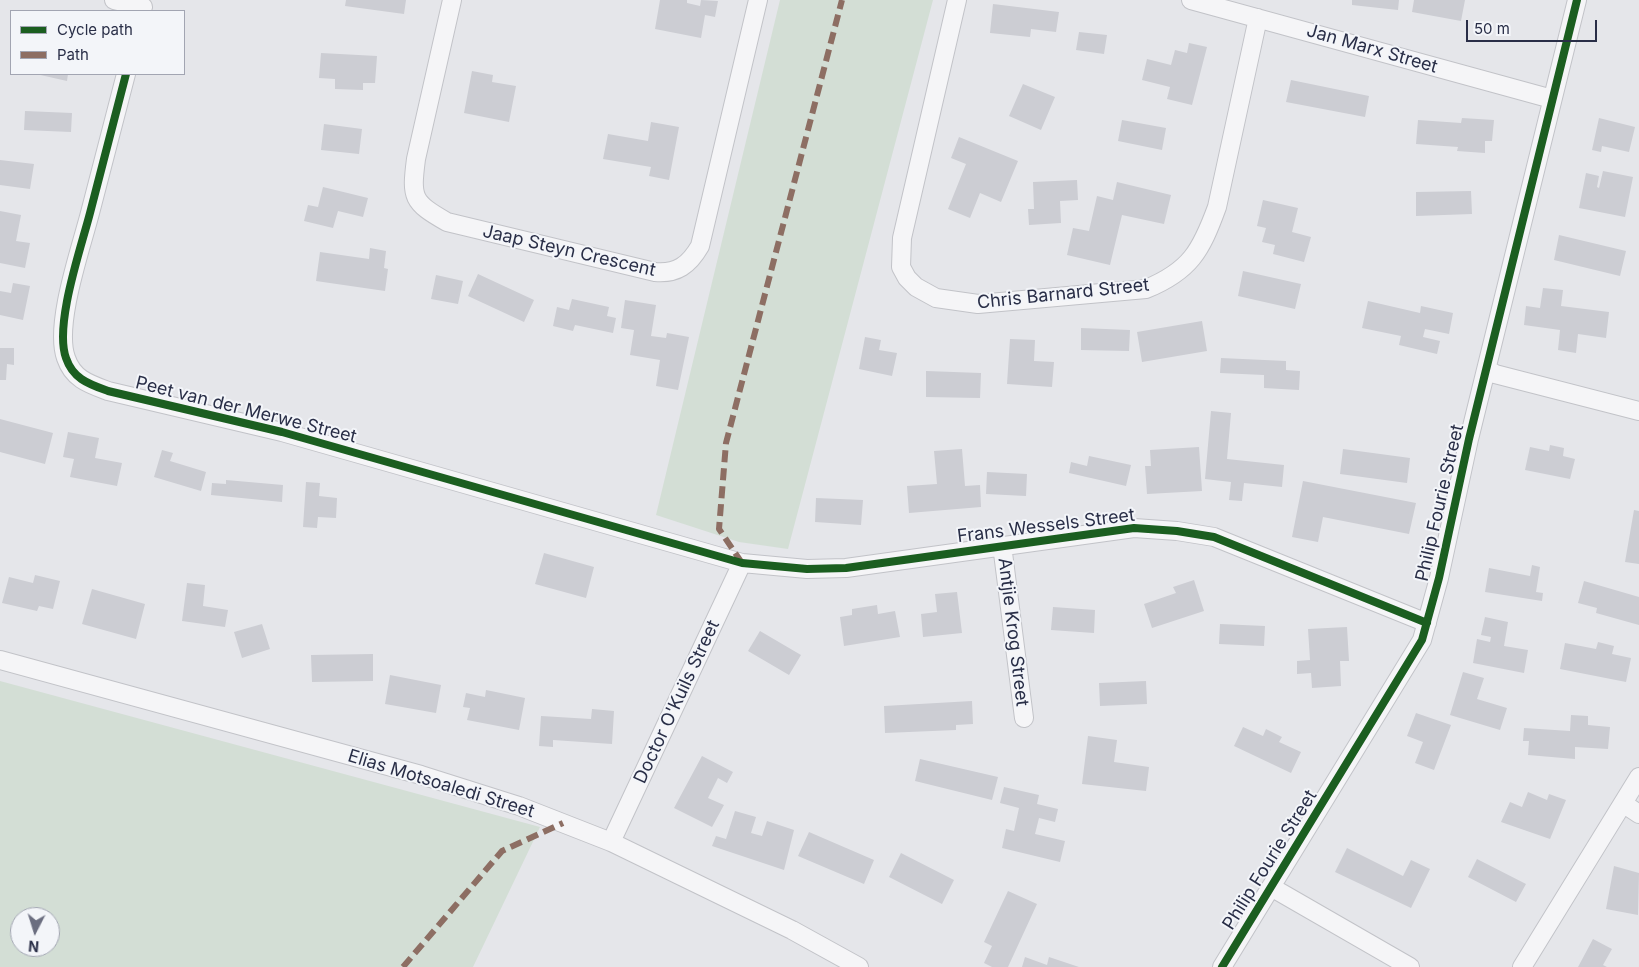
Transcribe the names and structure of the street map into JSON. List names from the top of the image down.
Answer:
{
  "streets": {
    "street": [
      "Jan Marx Street",
      "Jaap Steyn Crescent",
      "Chris Barnard Street",
      "Peet van der Merwe Street",
      "Philip Fourie Street",
      "Frans Wessels Street",
      "Antjie Krog Street",
      "Doctor O'Kuils Street",
      "Elias Motsoaledi Street"
    ]
  },
  "crossings": [
    ["Jan Marx Street", "Chris Barnard Street"],
    ["Jan Marx Street", "Philip Fourie Street"],
    ["Peet van der Merwe Street", "Frans Wessels Street"],
    ["Peet van der Merwe Street", "Doctor O'Kuils Street"],
    ["Philip Fourie Street", "Frans Wessels Street"],
    ["Frans Wessels Street", "Antjie Krog Street"],
    ["Frans Wessels Street", "Doctor O'Kuils Street"],
    ["Doctor O'Kuils Street", "Elias Motsoaledi Street"]
  ],
  "legend": ["Cycle path", "Path"],
  "scale_bar": "50 m",
  "north": "bottom"
}
